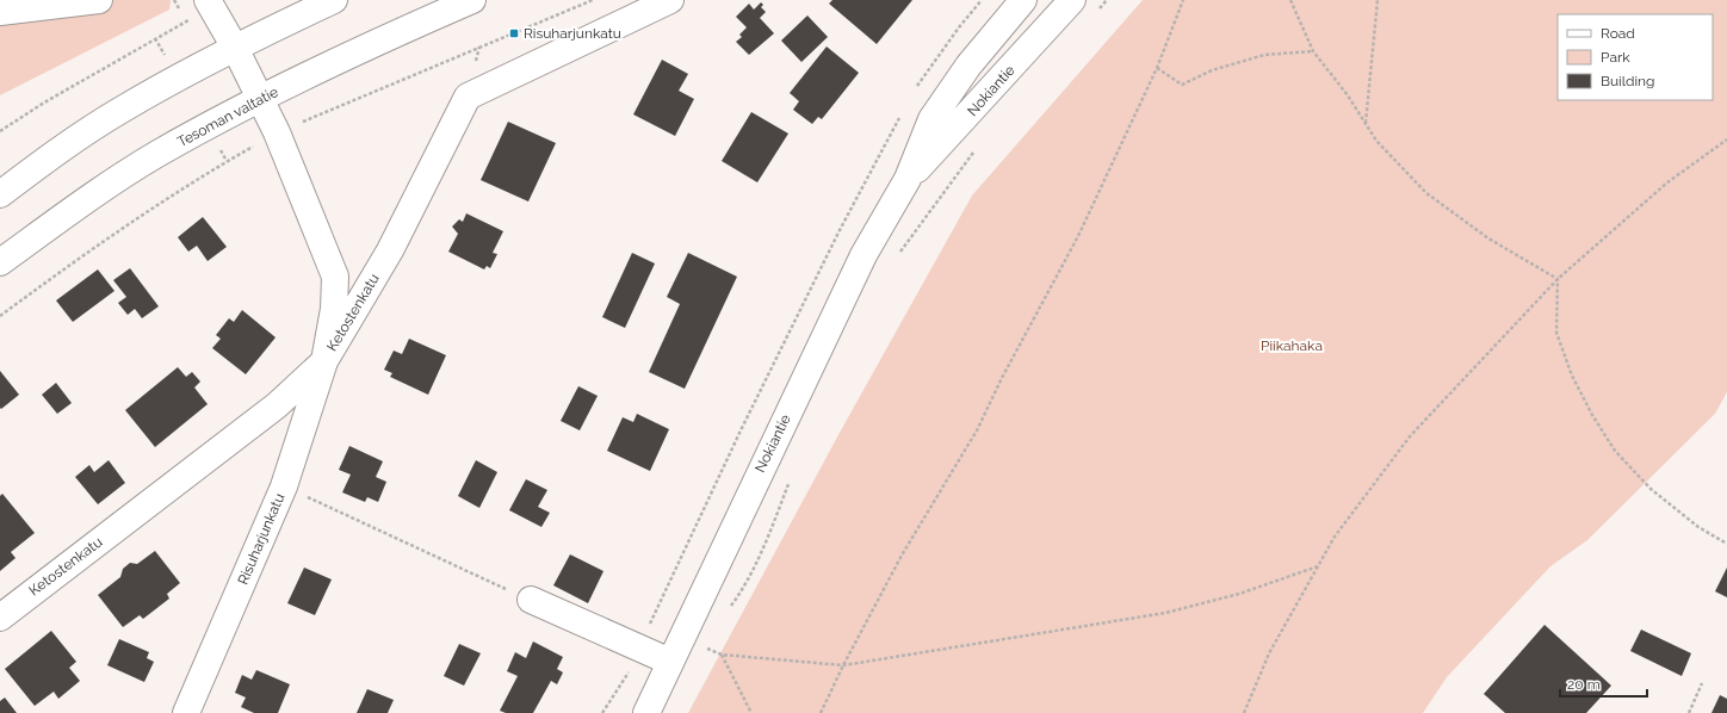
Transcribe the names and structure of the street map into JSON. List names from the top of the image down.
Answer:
{
  "streets": {
    "main road": [
      "Nokiantie",
      "Tesoman valtatie",
      "Ketostenkatu",
      "Risuharjunkatu"
    ]
  },
  "crossings": [
    ["Ketostenkatu", "Risuharjunkatu"]
  ],
  "parks": ["Piikahaka"],
  "places": {
    "transit": ["Risuharjunkatu"]
  },
  "legend": ["Road", "Park", "Building"],
  "scale_bar": "20 m"
}
